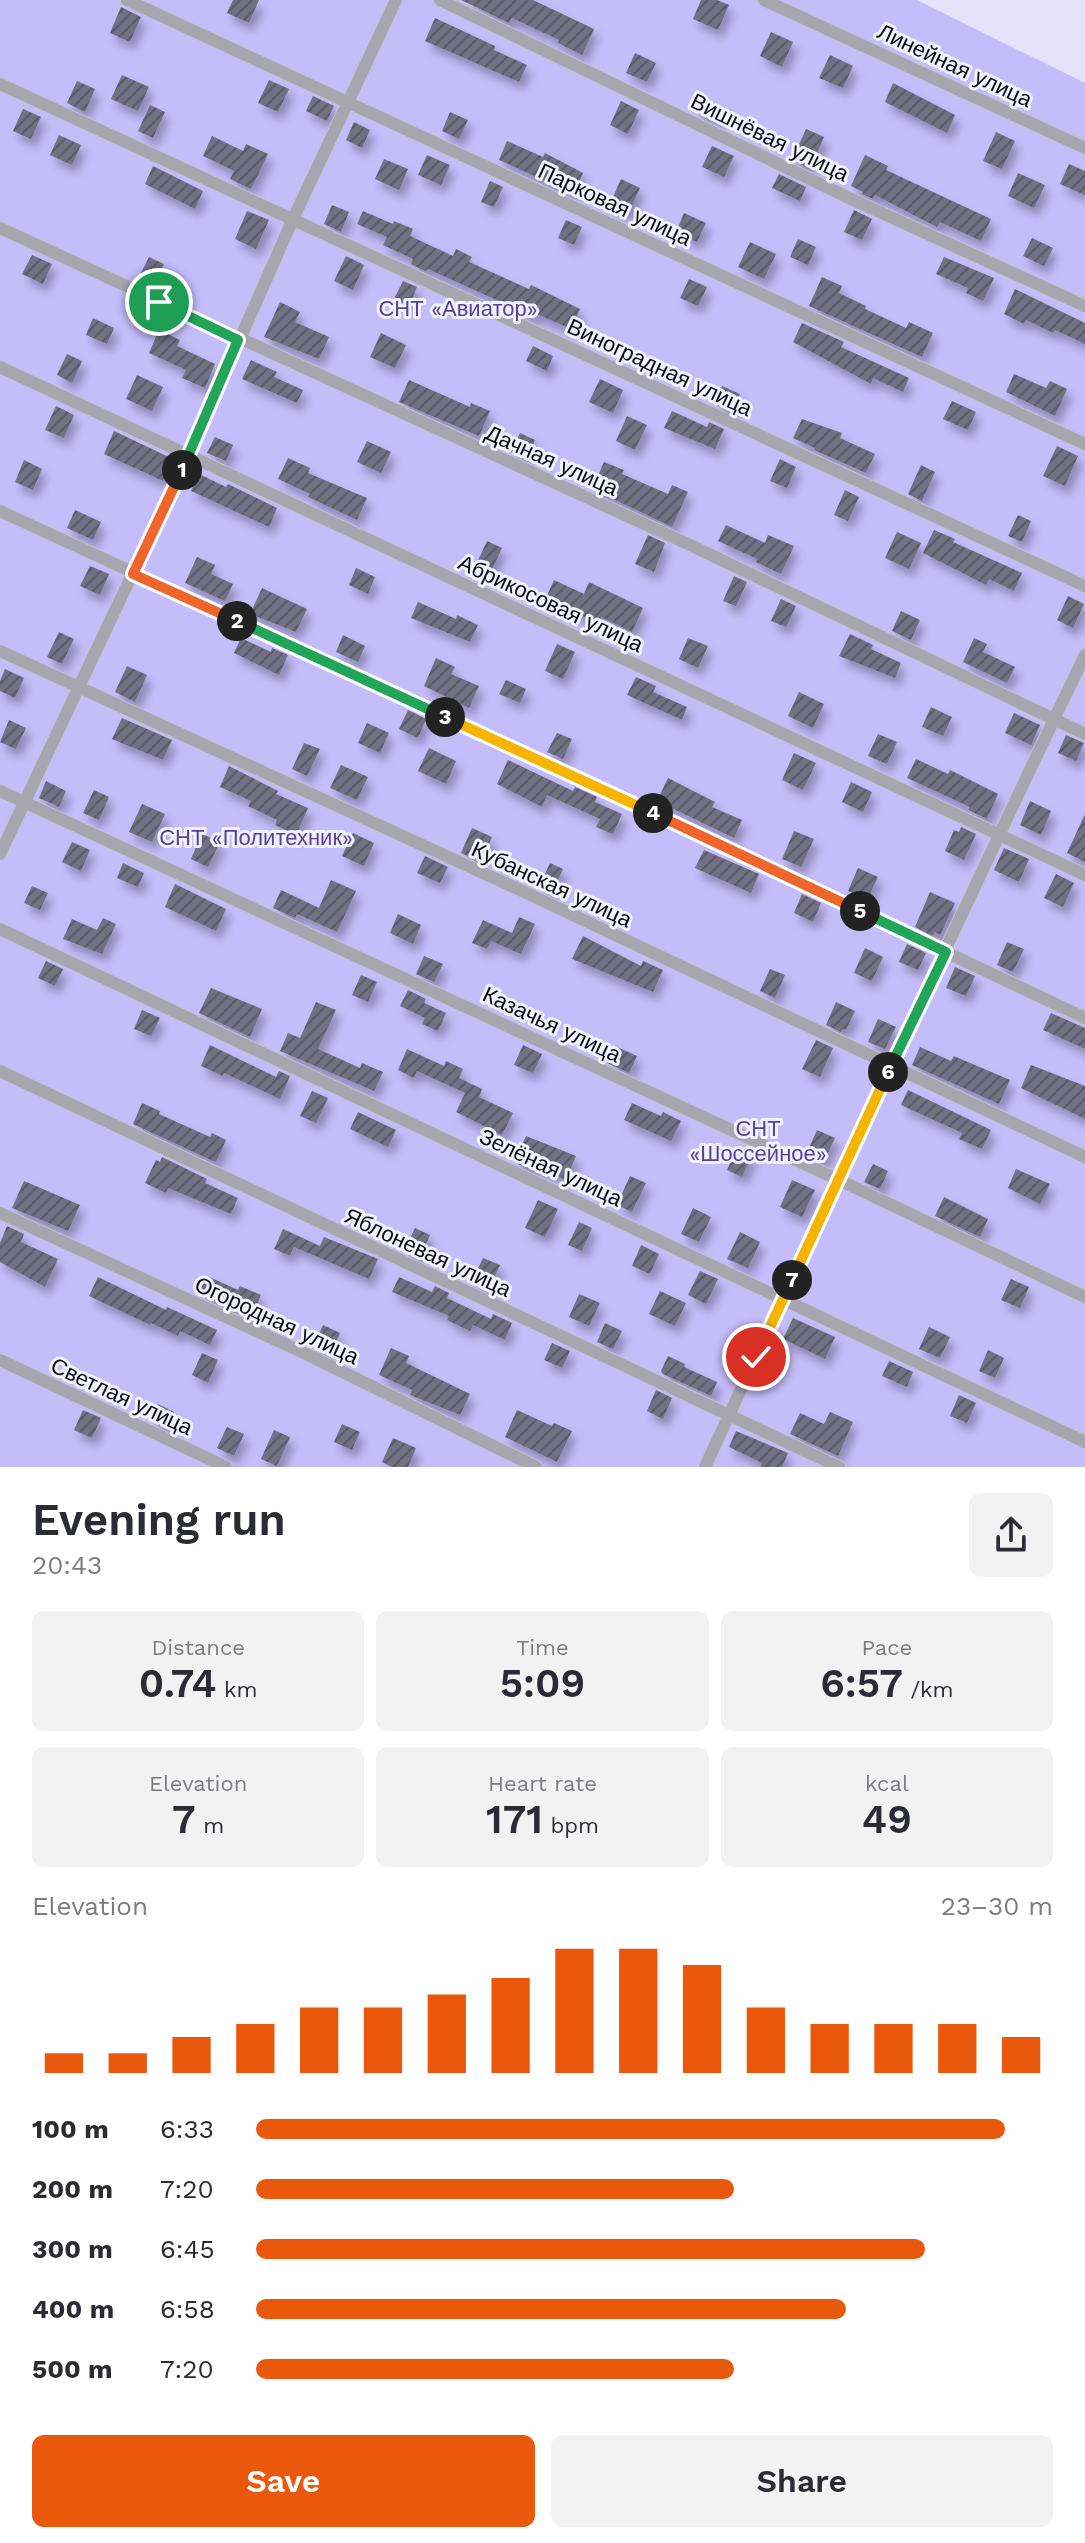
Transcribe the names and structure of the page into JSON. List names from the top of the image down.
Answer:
{
  "streets": {
    "street": [
      "Линейная улица",
      "Вишнёвая улица",
      "Парковая улица",
      "Виноградная улица",
      "Дачная улица",
      "Абрикосовая улица",
      "Кубанская улица",
      "Казачья улица",
      "Зелёная улица",
      "Яблоневая улица",
      "Огородная улица",
      "Светлая улица"
    ]
  },
  "parks": ["СНТ «Авиатор»", "СНТ «Политехник»", "СНТ «Шоссейное»"],
  "page": {
    "pins": [
      "1",
      "2",
      "3",
      "4",
      "5",
      "6",
      "7"
    ],
    "heading": ["Evening run", "20:43"],
    "stats": [
      ["Distance", "0.74 km"],
      ["Time", "5:09"],
      ["Pace", "6:57 /km"],
      ["Elevation", "7 m"],
      ["Heart rate", "171 bpm"],
      ["kcal", "49"]
    ],
    "chart": ["Elevation", "23–30 m"],
    "list": [
      {
        "name": "100 m",
        "note": "6:33"
      },
      {
        "name": "200 m",
        "note": "7:20"
      },
      {
        "name": "300 m",
        "note": "6:45"
      },
      {
        "name": "400 m",
        "note": "6:58"
      },
      {
        "name": "500 m",
        "note": "7:20"
      }
    ],
    "buttons": ["Save", "Share"]
  }
}
